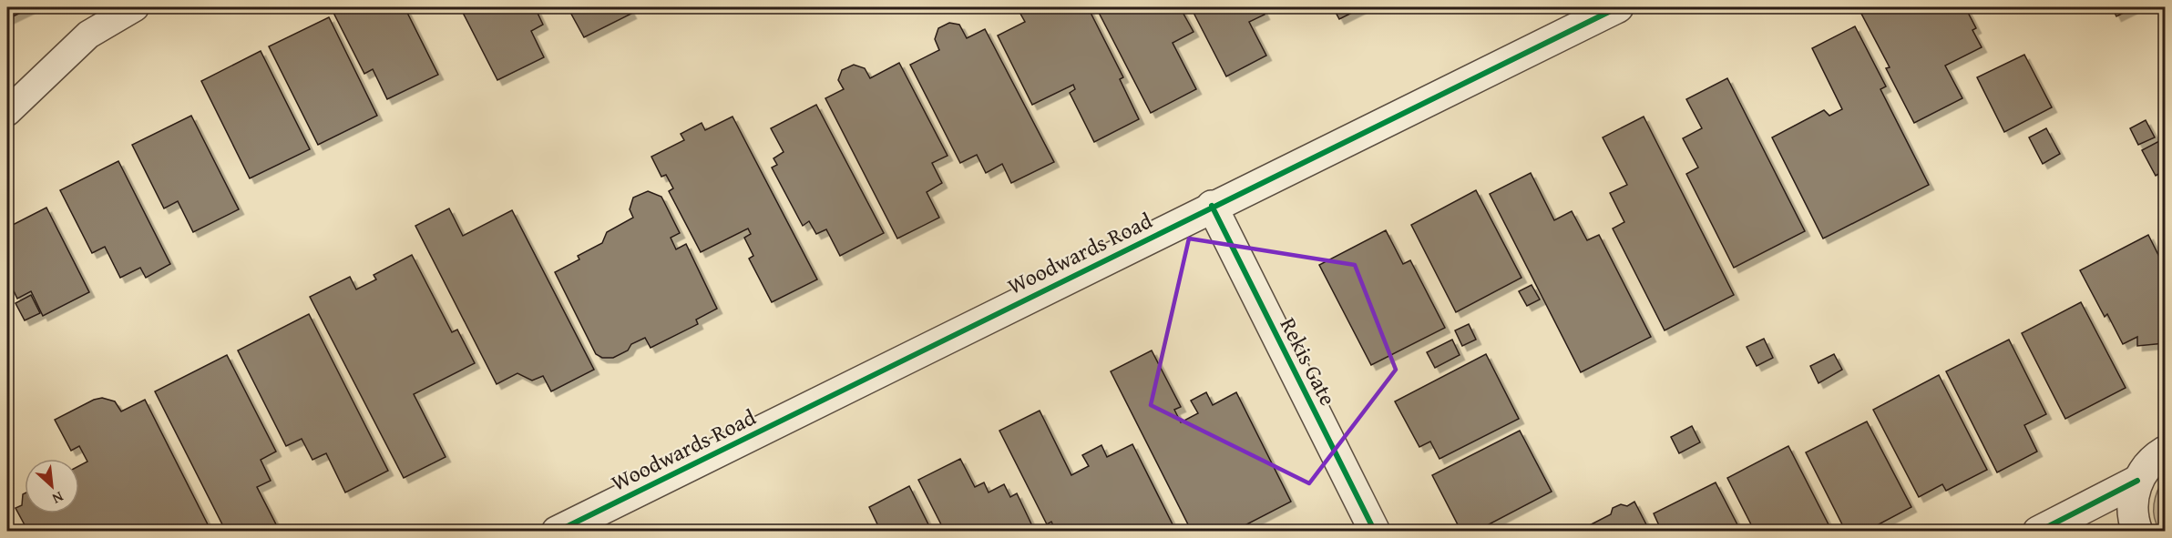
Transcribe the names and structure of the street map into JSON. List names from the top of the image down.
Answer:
{
  "streets": {
    "street": ["Woodwards Road", "Rekis Gate"]
  },
  "crossings": [
    ["Woodwards Road", "Rekis Gate"]
  ],
  "north": "bottom right"
}
